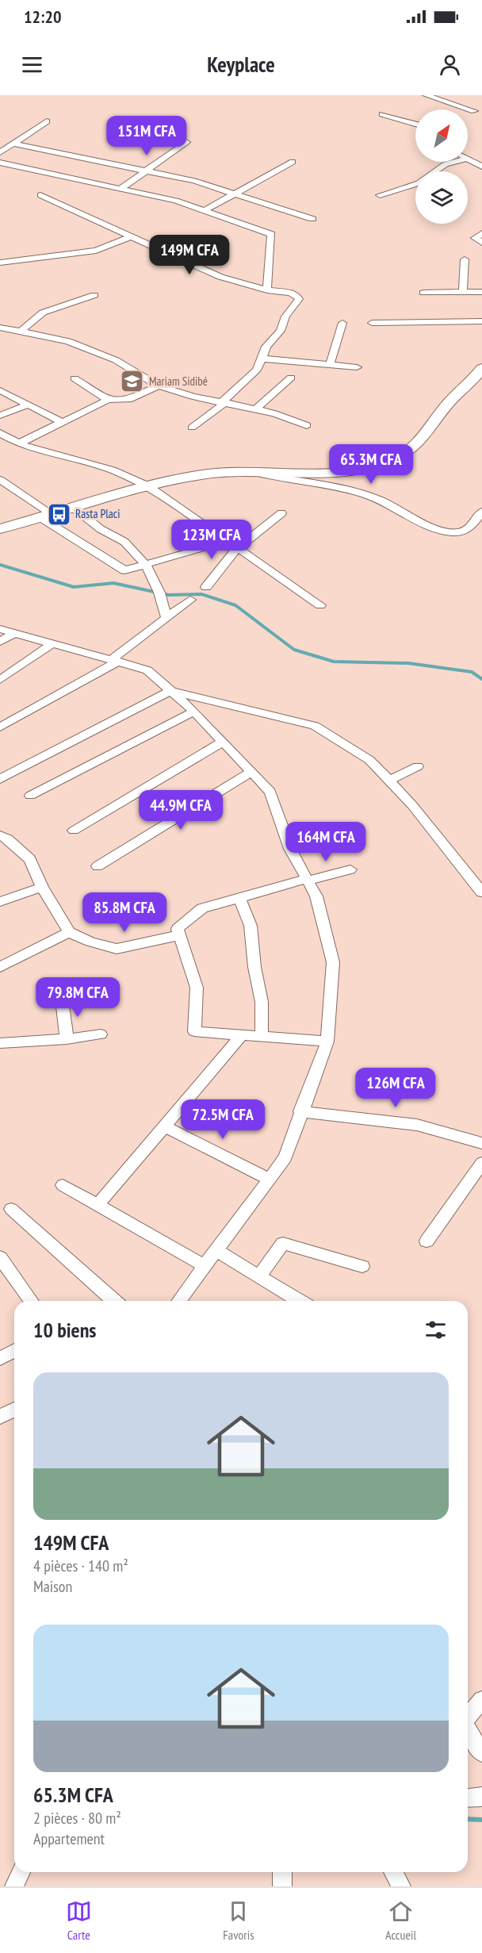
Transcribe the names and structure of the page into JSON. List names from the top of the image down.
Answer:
{
  "places": {
    "school or university": ["Mariam Sidibé"],
    "bus stop": ["Rasta Placi"]
  },
  "north": "top right",
  "page": {
    "status": "12:20",
    "header": "Keyplace",
    "price": [
      "151M CFA",
      "149M CFA",
      "65.3M CFA",
      "123M CFA",
      "44.9M CFA",
      "164M CFA",
      "85.8M CFA",
      "79.8M CFA",
      "126M CFA",
      "72.5M CFA"
    ],
    "heading": "10 biens",
    "list": [
      {
        "name": "149M CFA",
        "note": "4 pièces · 140 m² · Maison"
      },
      {
        "name": "65.3M CFA",
        "note": "2 pièces · 80 m² · Appartement"
      }
    ],
    "tabs": ["Carte", "Favoris", "Accueil"]
  }
}
